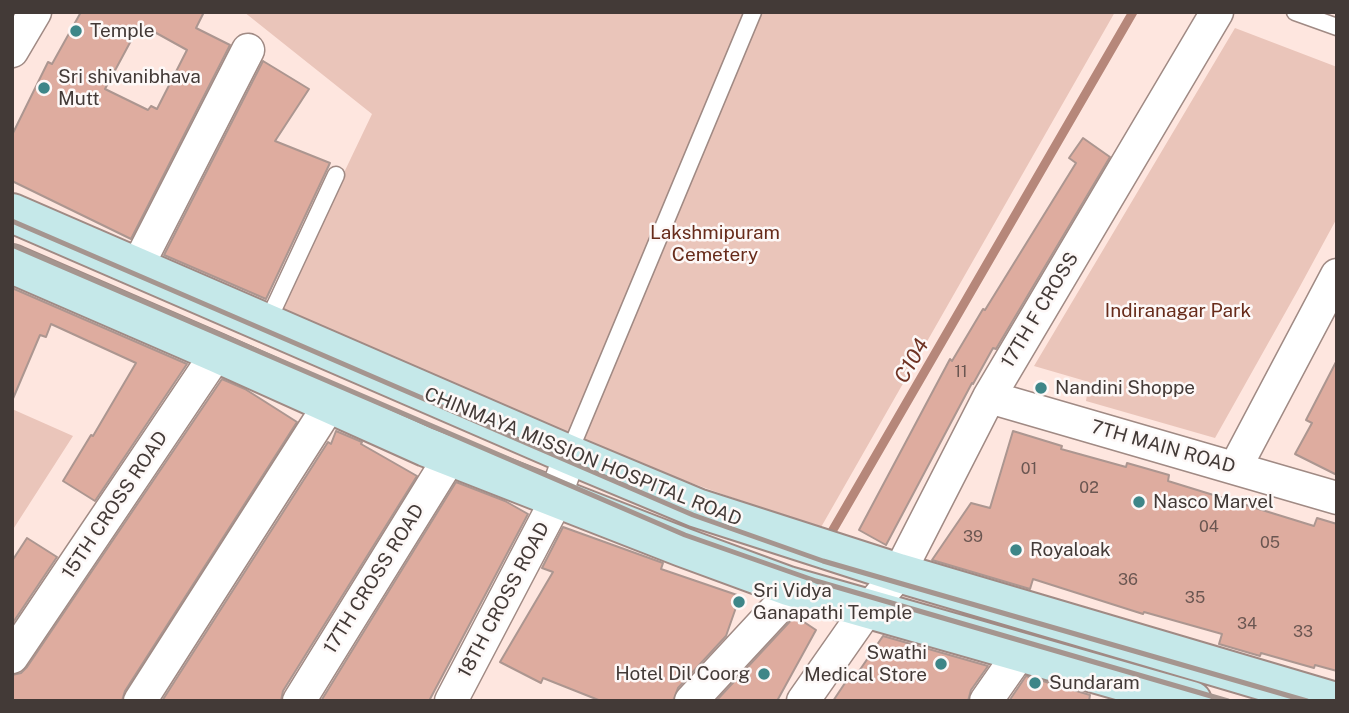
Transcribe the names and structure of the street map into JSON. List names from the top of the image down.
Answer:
{
  "streets": {
    "main road": ["CHINMAYA MISSION HOSPITAL ROAD"],
    "street": [
      "17TH F CROSS",
      "7TH MAIN ROAD",
      "15TH CROSS ROAD",
      "17TH CROSS ROAD",
      "18TH CROSS ROAD"
    ]
  },
  "crossings": [
    ["17TH F CROSS", "7TH MAIN ROAD"],
    ["17TH F CROSS", "CHINMAYA MISSION HOSPITAL ROAD"],
    ["CHINMAYA MISSION HOSPITAL ROAD", "18TH CROSS ROAD"]
  ],
  "water": ["C104"],
  "parks": ["Lakshmipuram Cemetery", "Indiranagar Park"],
  "places": [
    "Temple",
    "Sri shivanibhava Mutt",
    "Nandini Shoppe",
    "Nasco Marvel",
    "Royaloak",
    "Sri Vidya Ganapathi Temple",
    "Swathi Medical Store",
    "Hotel Dil Coorg",
    "Sundaram"
  ],
  "house_numbers": [
    "11",
    "01",
    "02",
    "04",
    "39",
    "05",
    "36",
    "35",
    "34",
    "33"
  ]
}
